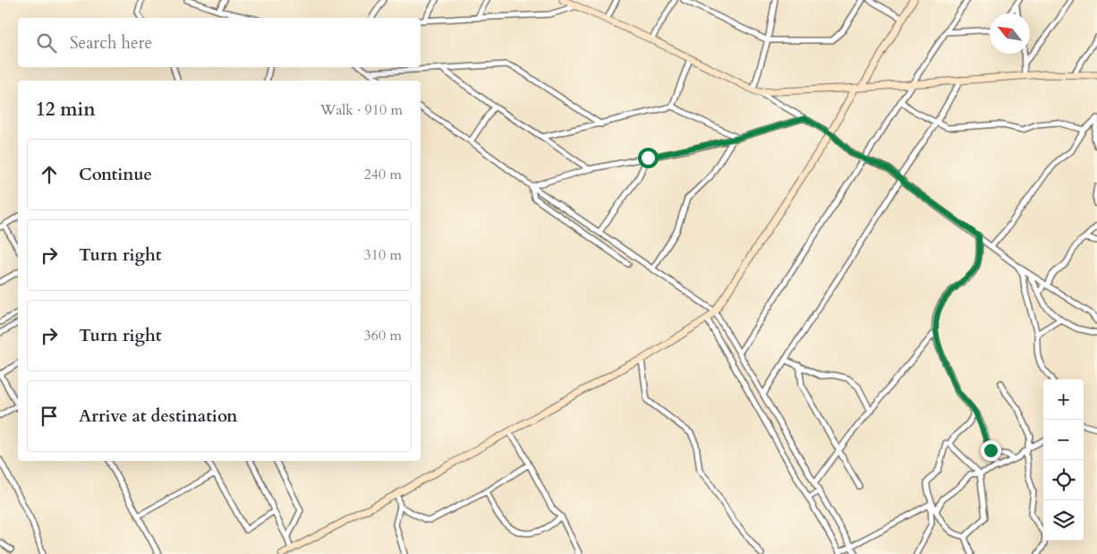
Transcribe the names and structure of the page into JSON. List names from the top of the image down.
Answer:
{
  "north": "top left",
  "page": {
    "search": "Search here",
    "heading": ["12 min", "Walk · 910 m"],
    "list": [
      ["Continue", "240 m"],
      ["Turn right", "310 m"],
      ["Turn right", "360 m"],
      "Arrive at destination"
    ],
    "map_buttons": ["+", "−"]
  }
}
